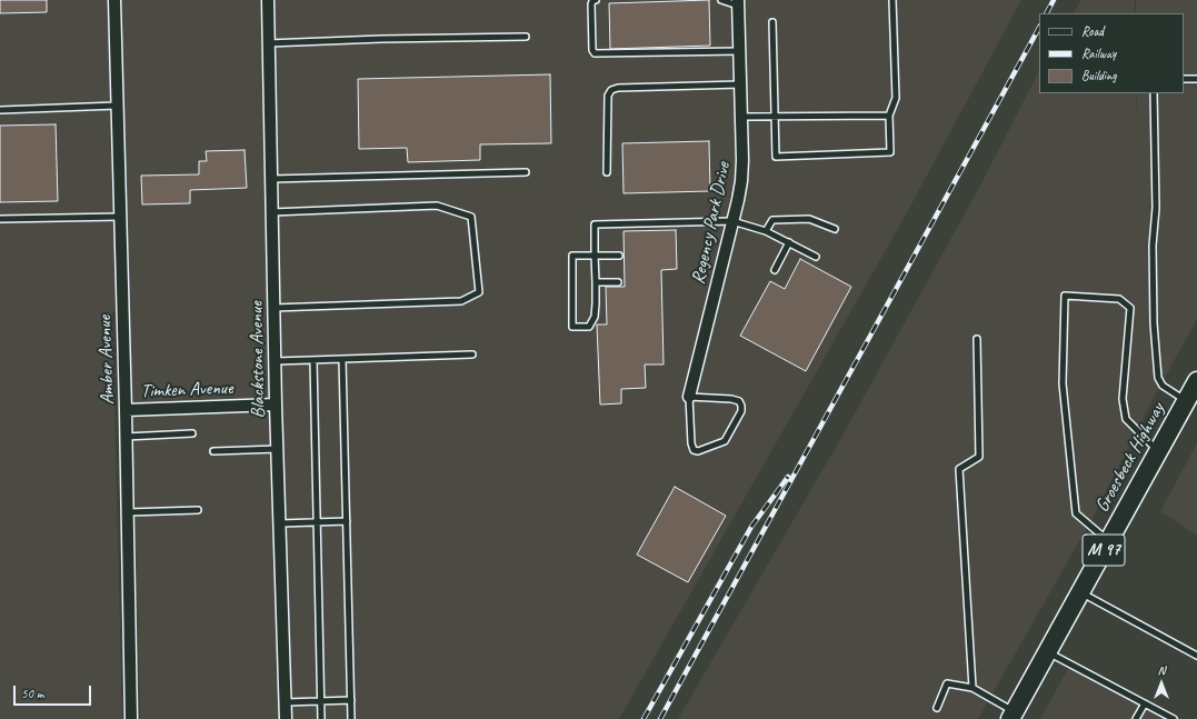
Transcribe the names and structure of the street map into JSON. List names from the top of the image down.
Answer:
{
  "streets": {
    "main road": ["Groesbeck Highway", "M 97"],
    "street": [
      "Regency Park Drive",
      "Amber Avenue",
      "Blackstone Avenue",
      "Timken Avenue"
    ]
  },
  "crossings": [
    ["Amber Avenue", "Timken Avenue"],
    ["Blackstone Avenue", "Timken Avenue"]
  ],
  "legend": ["Road", "Railway", "Building"],
  "scale_bar": "50 m",
  "north": "top"
}
